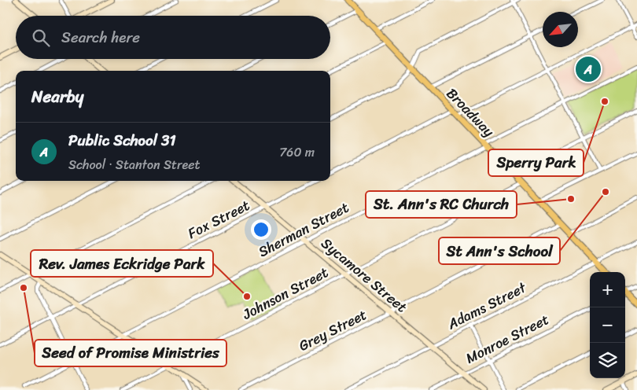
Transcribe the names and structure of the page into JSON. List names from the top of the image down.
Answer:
{
  "streets": {
    "main road": ["Broadway"],
    "street": [
      "Fox Street",
      "Sherman Street",
      "Sycamore Street",
      "Johnson Street",
      "Adams Street",
      "Grey Street",
      "Monroe Street"
    ]
  },
  "crossings": [
    ["Broadway", "Sherman Street"],
    ["Broadway", "Johnson Street"],
    ["Broadway", "Adams Street"],
    ["Broadway", "Grey Street"],
    ["Fox Street", "Sycamore Street"],
    ["Sherman Street", "Sycamore Street"],
    ["Sycamore Street", "Johnson Street"],
    ["Sycamore Street", "Adams Street"],
    ["Sycamore Street", "Grey Street"],
    ["Sycamore Street", "Monroe Street"]
  ],
  "places": [
    "Sperry Park",
    "St Ann's School",
    "St. Ann's RC Church",
    "Seed of Promise Ministries",
    "Rev. James Eckridge Park"
  ],
  "north": "bottom left",
  "page": {
    "search": "Search here",
    "pins": "A",
    "heading": "Nearby",
    "list": [
      {
        "mark": "A",
        "name": "Public School 31",
        "note": "School · Stanton Street",
        "value": "760 m"
      }
    ],
    "map_buttons": ["+", "−"]
  }
}
